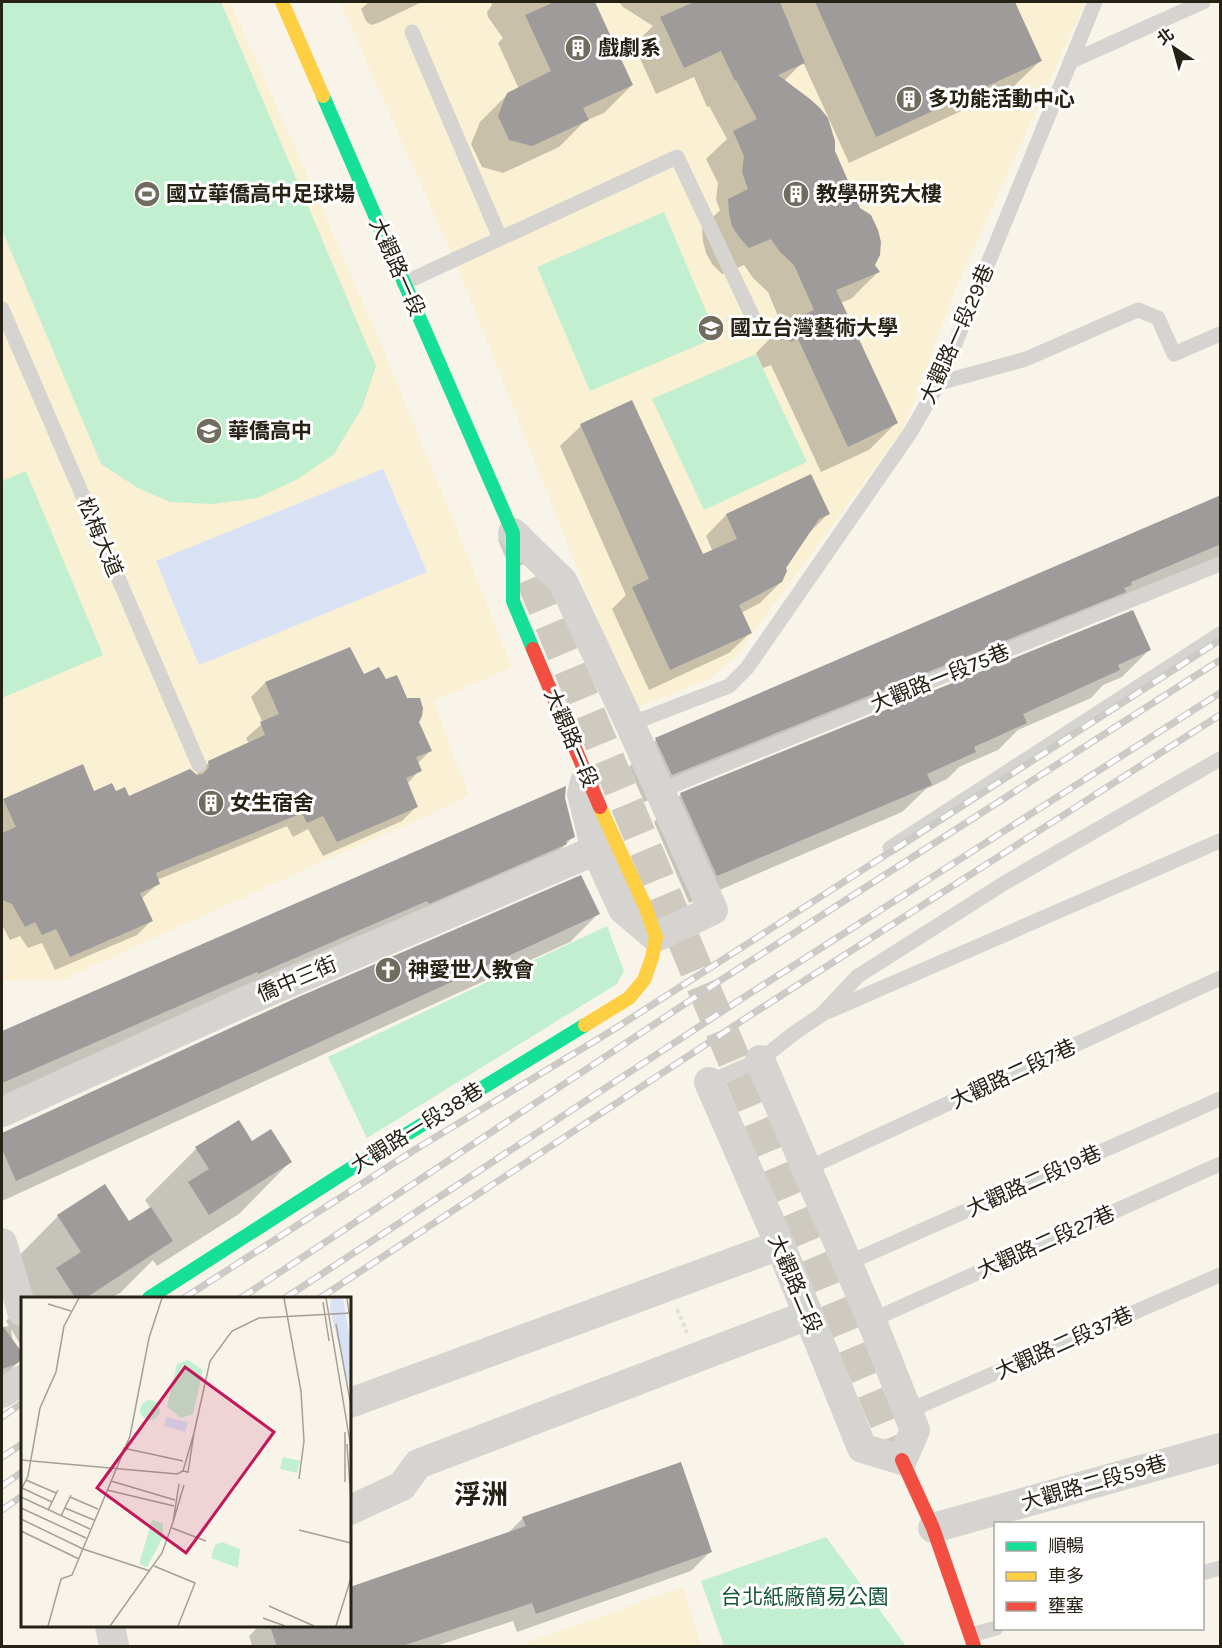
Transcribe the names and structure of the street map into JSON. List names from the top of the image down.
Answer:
{
  "streets": {
    "street": [
      "大觀路一段",
      "僑中三街",
      "大觀路一段38巷",
      "大觀路二段",
      "大觀路二段59巷"
    ],
    "lane": [
      "大觀路一段29巷",
      "松梅大道",
      "大觀路一段75巷",
      "大觀路二段7巷",
      "大觀路二段19巷",
      "大觀路二段27巷",
      "大觀路二段37巷"
    ]
  },
  "crossings": [
    ["大觀路一段", "大觀路一段29巷"],
    ["大觀路一段", "大觀路一段75巷"],
    ["大觀路一段", "大觀路一段38巷"]
  ],
  "districts": ["浮洲"],
  "parks": ["台北紙廠簡易公園"],
  "places": {
    "building": [
      "戲劇系",
      "多功能活動中心",
      "教學研究大樓",
      "女生宿舍"
    ],
    "sports": ["國立華僑高中足球場"],
    "school or university": ["國立台灣藝術大學", "華僑高中"],
    "church": ["神愛世人教會"]
  },
  "legend": ["順暢", "車多", "壅塞"],
  "north": "top left"
}
